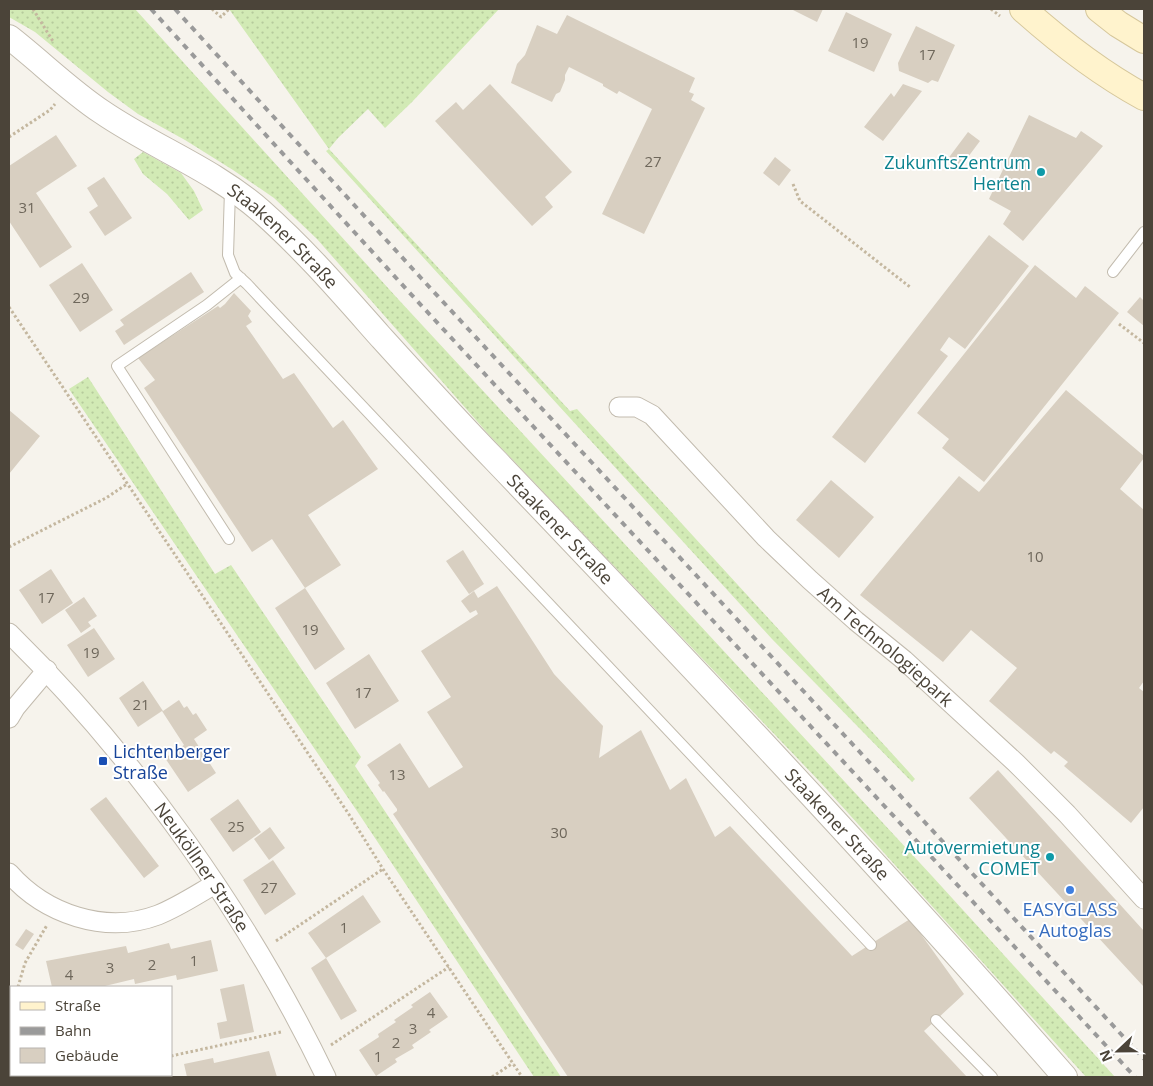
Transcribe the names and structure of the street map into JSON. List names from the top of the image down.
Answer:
{
  "streets": {
    "street": ["Staakener Straße", "Am Technologiepark", "Neuköllner Straße"]
  },
  "places": {
    "other": ["ZukunftsZentrum Herten", "Autovermietung COMET", "EASYGLASS - Autoglas"],
    "transit": ["Lichtenberger Straße"]
  },
  "house_numbers": [
    "19",
    "17",
    "27",
    "31",
    "29",
    "10",
    "17",
    "19",
    "19",
    "17",
    "21",
    "13",
    "25",
    "30",
    "27",
    "1",
    "1",
    "2",
    "3",
    "4",
    "4",
    "3",
    "2",
    "1"
  ],
  "legend": ["Straße", "Bahn", "Gebäude"],
  "north": "left"
}
